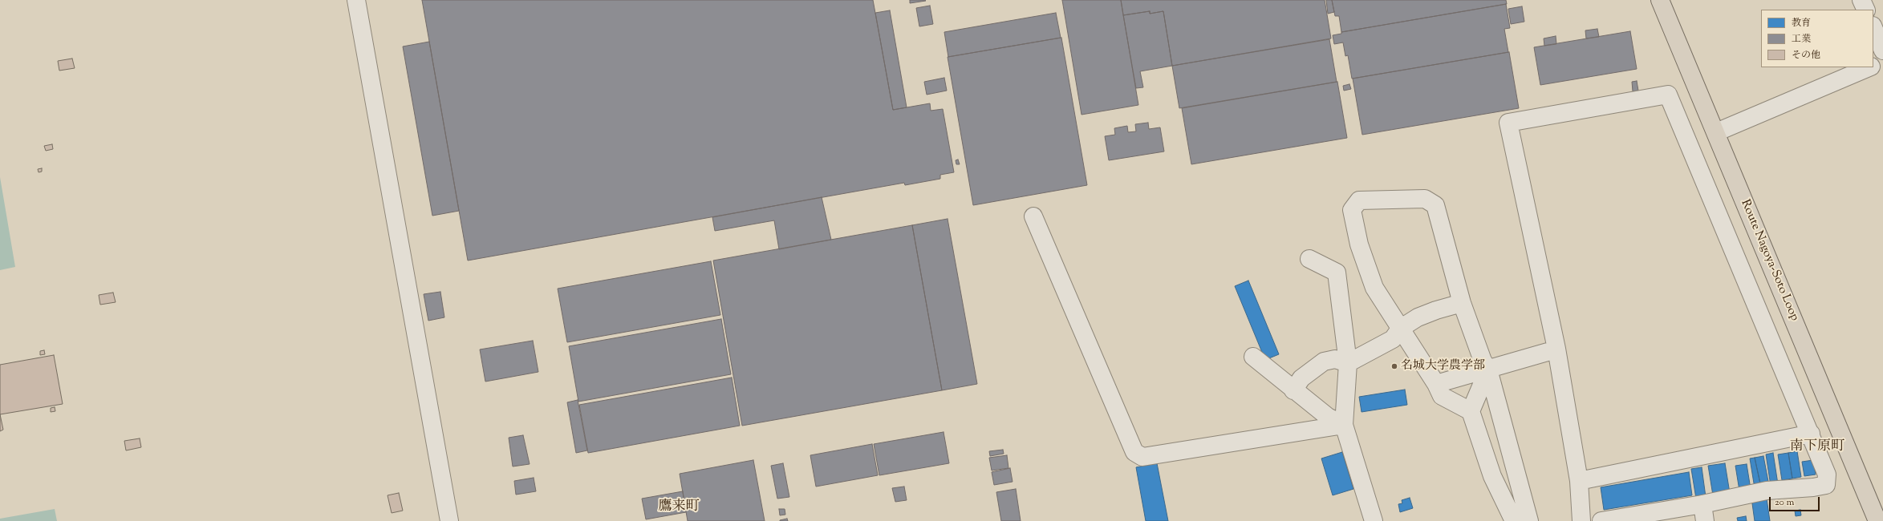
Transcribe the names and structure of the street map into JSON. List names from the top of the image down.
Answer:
{
  "streets": {
    "main road": ["Route Nagoya-Soto Loop"]
  },
  "districts": ["南下原町", "鷹来町"],
  "places": ["名城大学農学部"],
  "legend": ["教育", "工業", "その他"],
  "scale_bar": "20 m"
}
